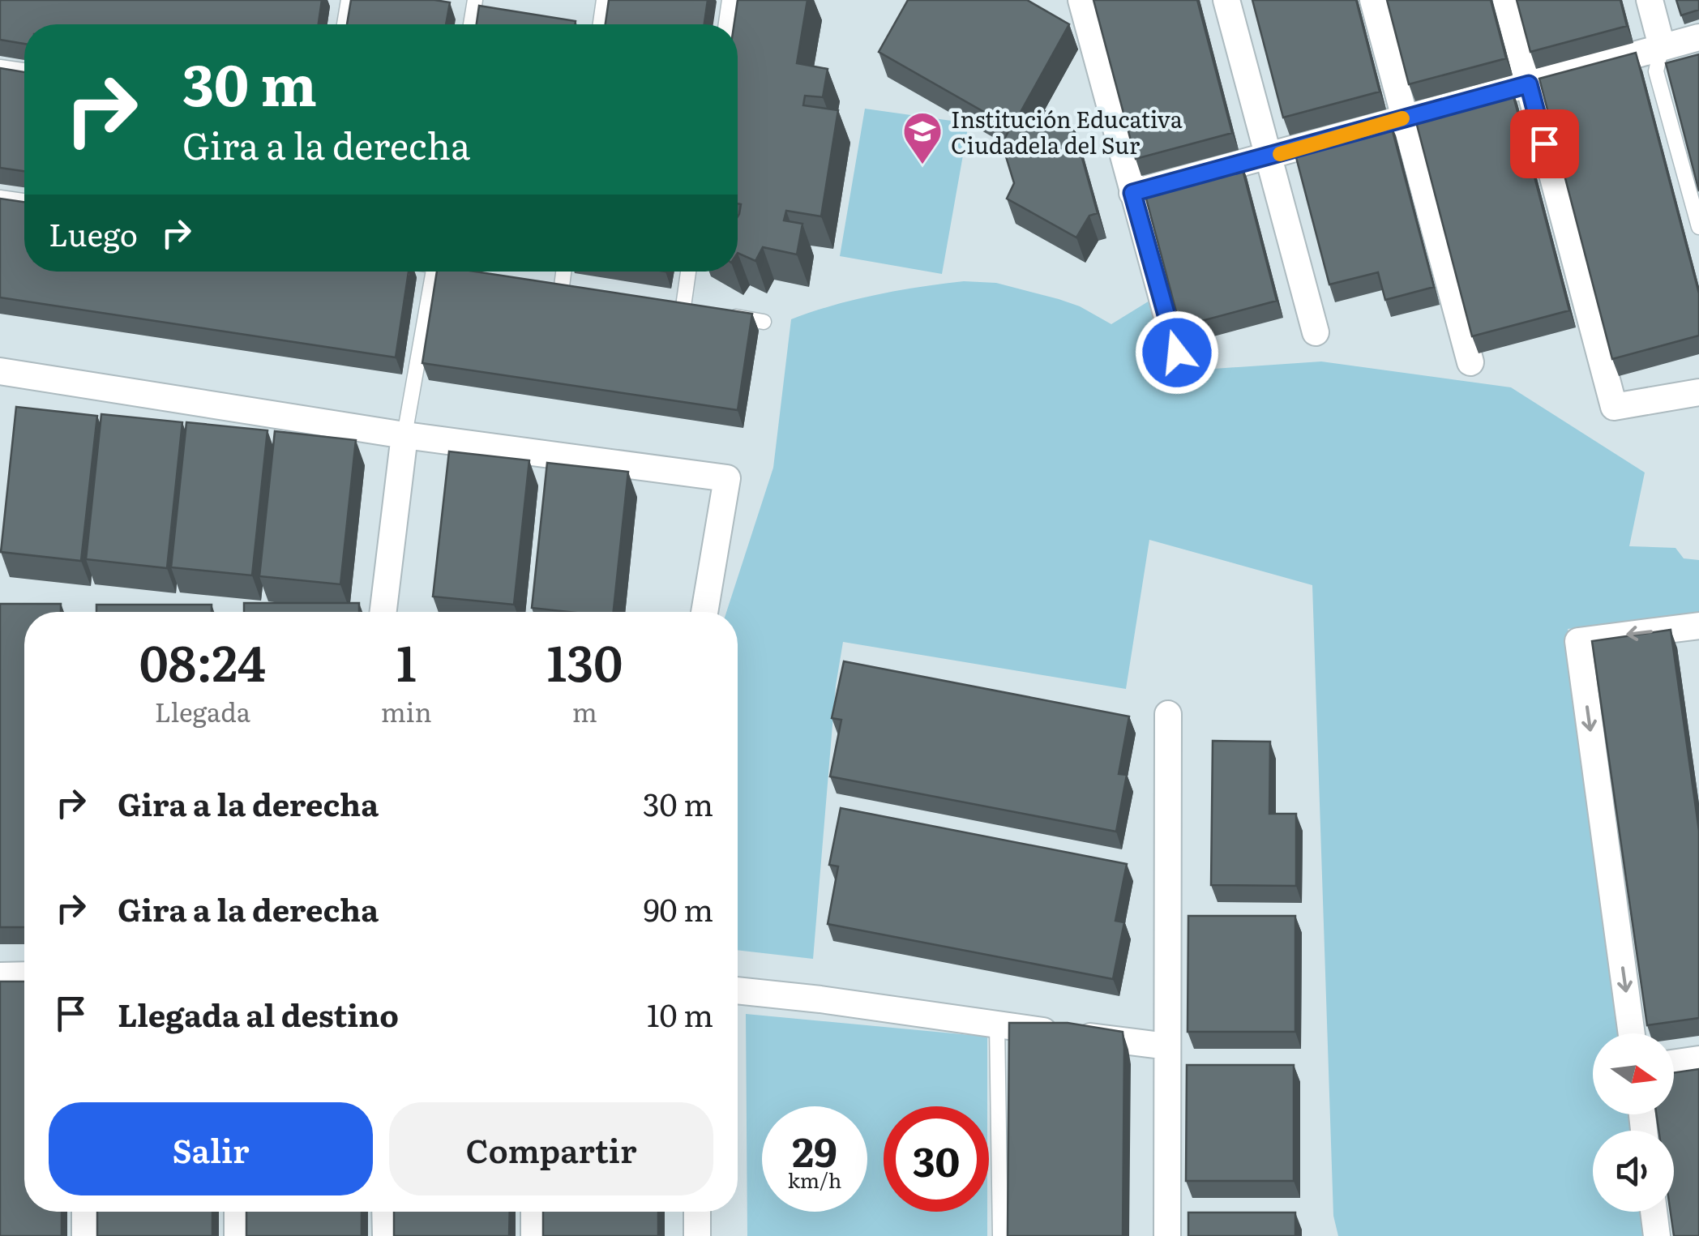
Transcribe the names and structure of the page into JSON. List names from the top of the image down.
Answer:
{
  "places": {
    "school or university": ["Institución Educativa Ciudadela del Sur"]
  },
  "north": "right",
  "page": {
    "turn": ["30 m", "Gira a la derecha"],
    "then": "Luego",
    "eta": [
      "08:24",
      "Llegada",
      "1",
      "min",
      "130",
      "m"
    ],
    "list": [
      {
        "name": "Gira a la derecha",
        "value": "30 m"
      },
      {
        "name": "Gira a la derecha",
        "value": "90 m"
      },
      {
        "name": "Llegada al destino",
        "value": "10 m"
      }
    ],
    "buttons": ["Salir", "Compartir"],
    "speed": "29 km/h",
    "limit": "30"
  }
}
